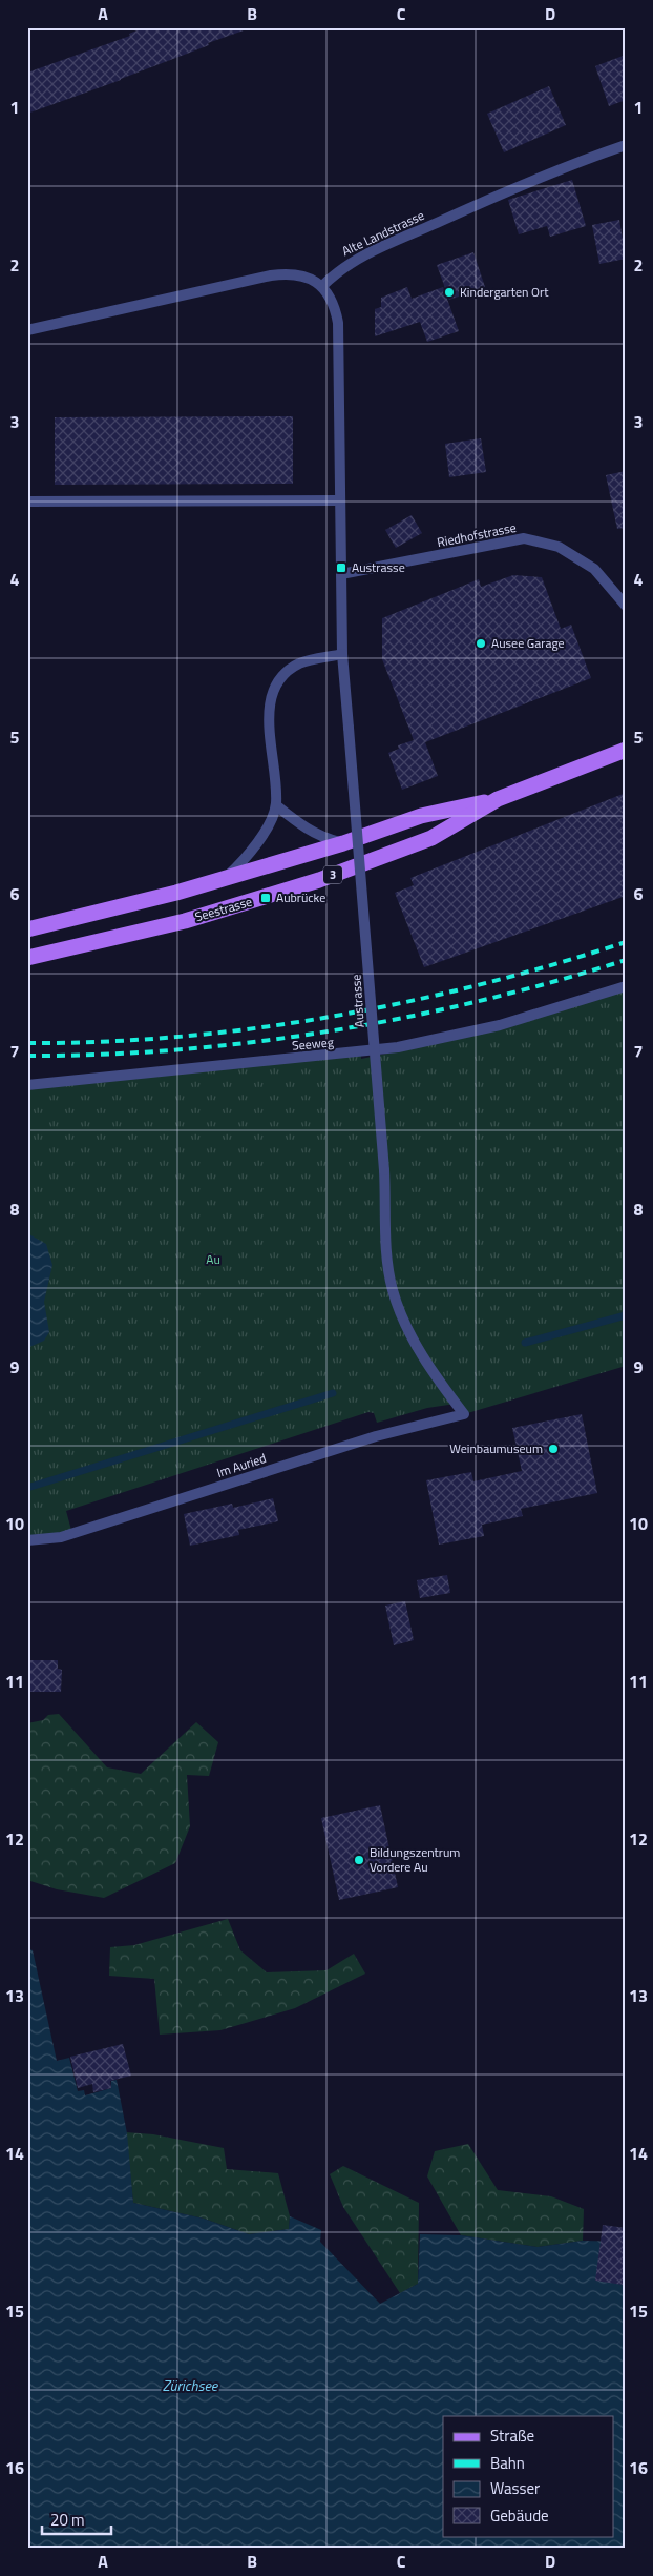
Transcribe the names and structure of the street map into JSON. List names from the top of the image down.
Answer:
{
  "streets": {
    "main road": ["3", "Seestrasse"],
    "street": [
      "Alte Landstrasse",
      "Riedhofstrasse",
      "Austrasse",
      "Seeweg",
      "Im Auried"
    ]
  },
  "crossings": [
    ["Alte Landstrasse", "Austrasse"],
    ["Riedhofstrasse", "Austrasse"],
    ["Austrasse", "Im Auried"]
  ],
  "water": ["Zürichsee"],
  "parks": ["Au"],
  "places": {
    "other": [
      "Kindergarten Ort",
      "Ausee Garage",
      "Weinbaumuseum",
      "Bildungszentrum Vordere Au"
    ],
    "transit": ["Austrasse", "Aubrücke"]
  },
  "legend": [
    "Straße",
    "Bahn",
    "Wasser",
    "Gebäude"
  ],
  "scale_bar": "20 m",
  "grid": {
    "columns": [
      "A",
      "B",
      "C",
      "D"
    ],
    "rows": [
      "1",
      "2",
      "3",
      "4",
      "5",
      "6",
      "7",
      "8",
      "9",
      "10",
      "11",
      "12",
      "13",
      "14",
      "15",
      "16"
    ]
  }
}
